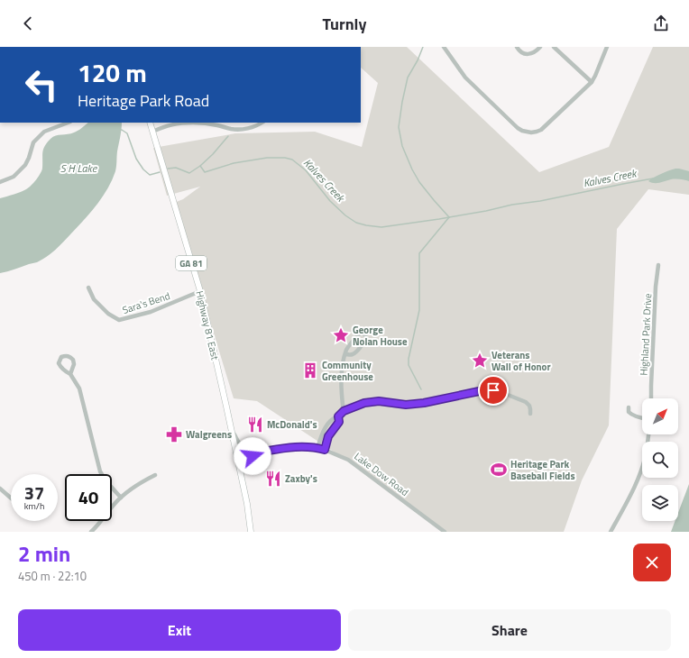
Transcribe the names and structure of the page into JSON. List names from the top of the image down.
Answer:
{
  "streets": {
    "main road": ["GA 81", "Highway 81 East"],
    "street": ["Sara's Bend", "Highland Park Drive", "Lake Dow Road"]
  },
  "crossings": [
    ["Sara's Bend", "Highway 81 East"],
    ["Highway 81 East", "Lake Dow Road"]
  ],
  "water": ["S H Lake", "Kalves Creek"],
  "places": {
    "place": ["George Nolan House", "Veterans Wall of Honor"],
    "building": ["Community Greenhouse"],
    "restaurant": ["McDonald's", "Zaxby's"],
    "pharmacy": ["Walgreens"],
    "sports": ["Heritage Park Baseball Fields"]
  },
  "north": "top right",
  "page": {
    "header": "Turnly",
    "turn": ["120 m", "Heritage Park Road"],
    "speed": "37 km/h",
    "limit": "40",
    "heading": ["2 min", "450 m · 22:10"],
    "buttons": ["Exit", "Share"]
  }
}
